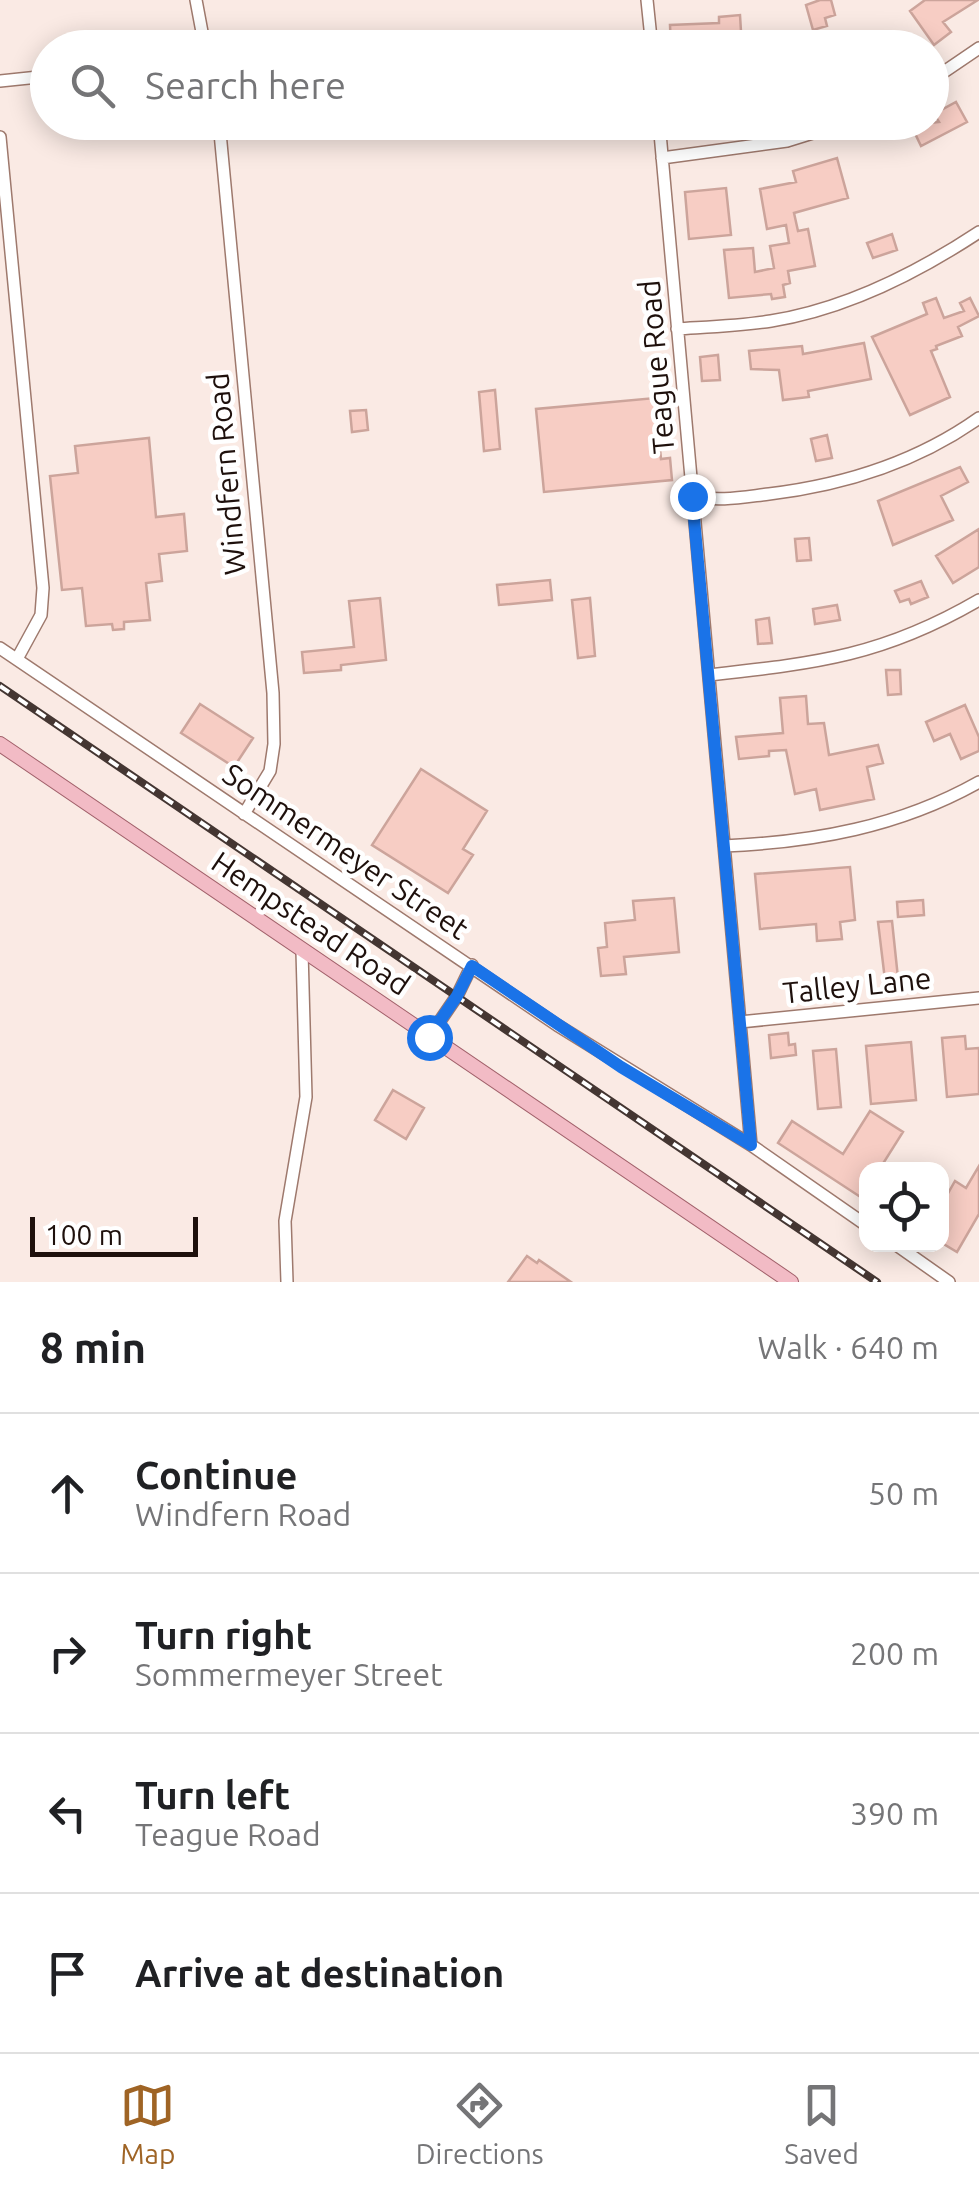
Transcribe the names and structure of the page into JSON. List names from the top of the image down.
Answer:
{
  "streets": {
    "main road": ["Hempstead Road"],
    "street": [
      "Teague Road",
      "Windfern Road",
      "Sommermeyer Street",
      "Talley Lane"
    ]
  },
  "crossings": [
    ["Teague Road", "Sommermeyer Street"],
    ["Teague Road", "Talley Lane"],
    ["Windfern Road", "Sommermeyer Street"]
  ],
  "scale_bar": "100 m",
  "page": {
    "search": "Search here",
    "scale": "100 m",
    "heading": ["8 min", "Walk · 640 m"],
    "list": [
      ["Continue", "Windfern Road", "50 m"],
      ["Turn right", "Sommermeyer Street", "200 m"],
      ["Turn left", "Teague Road", "390 m"],
      "Arrive at destination"
    ],
    "nav": ["Map", "Directions", "Saved"]
  }
}
